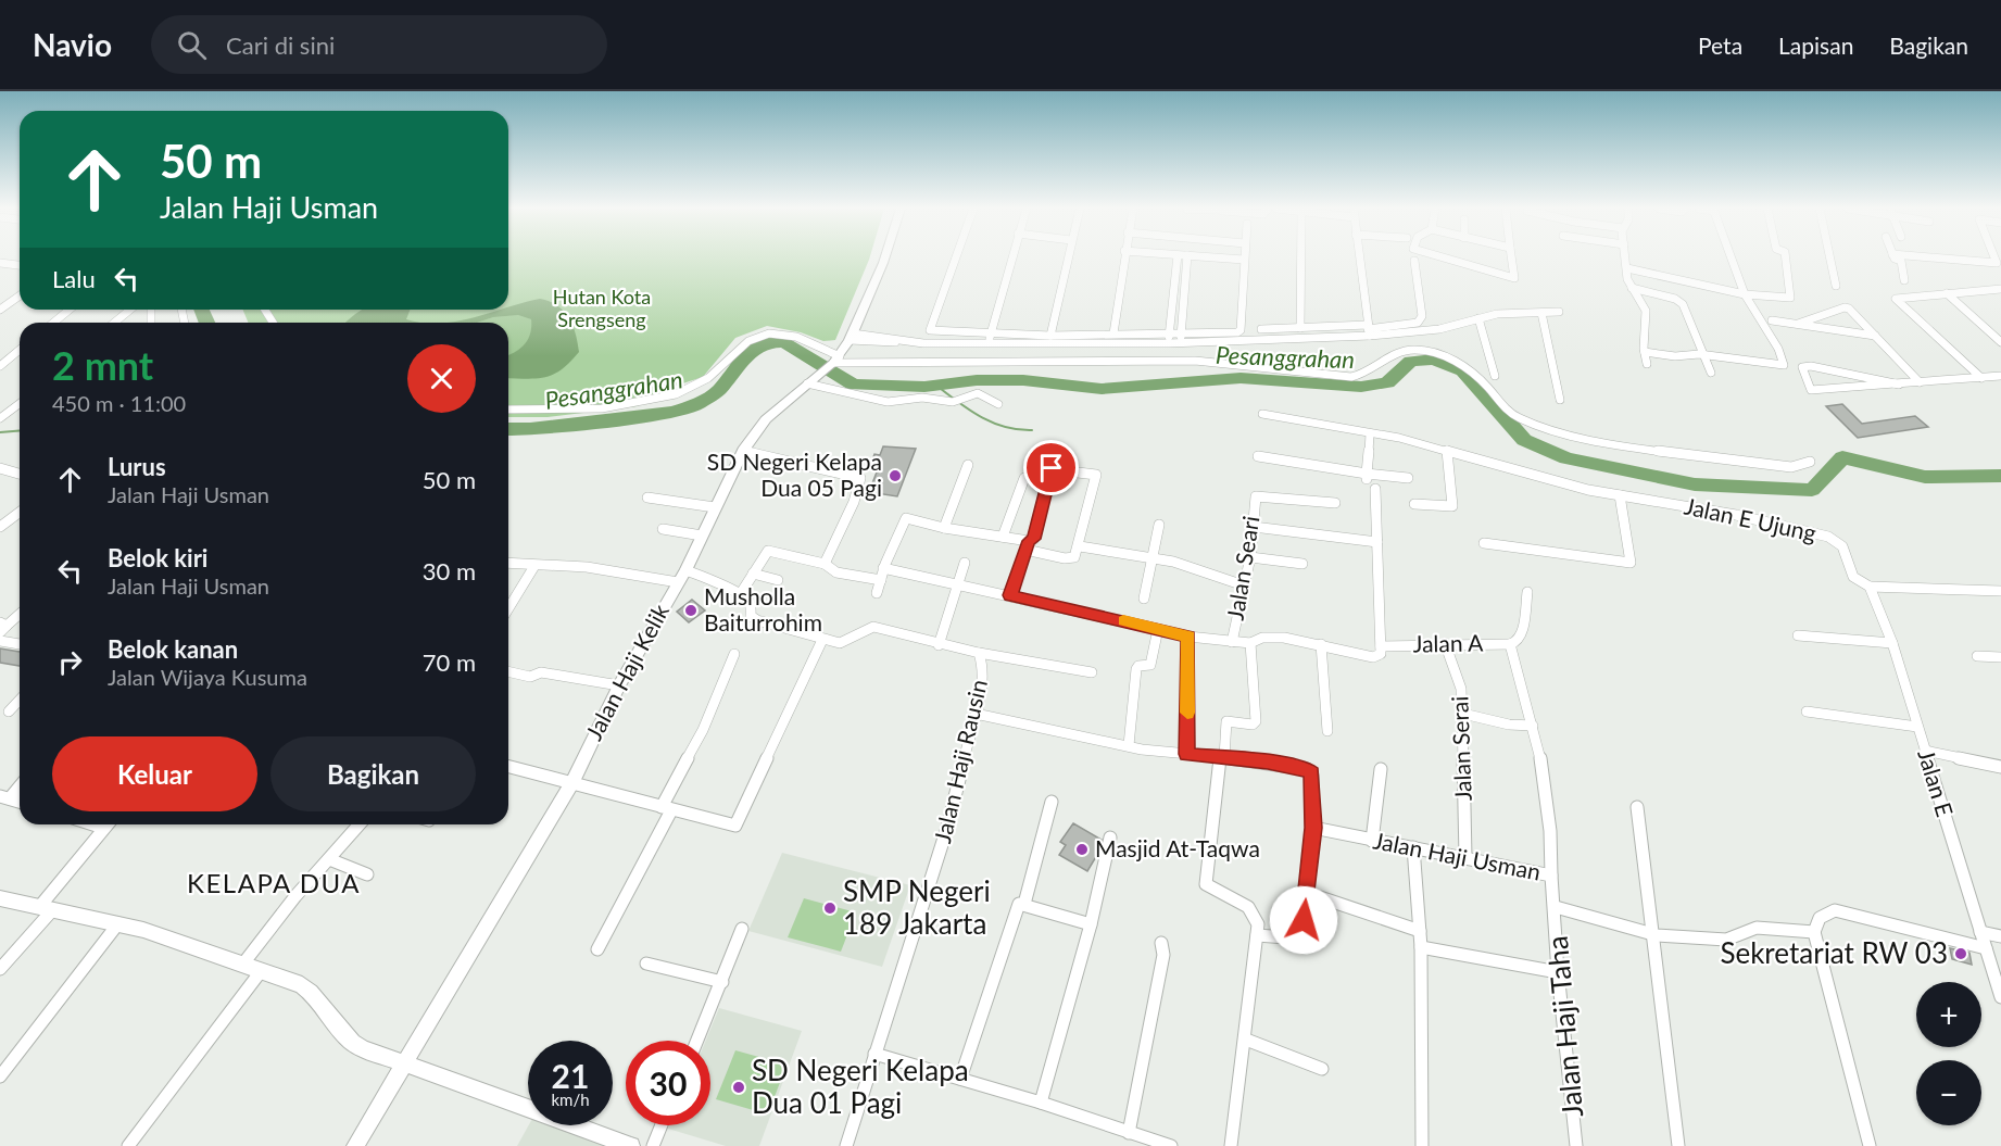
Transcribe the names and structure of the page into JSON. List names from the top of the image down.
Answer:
{
  "streets": {
    "street": [
      "Jalan E Ujung",
      "Jalan Seari",
      "Jalan A",
      "Jalan Haji Kelik",
      "Jalan Serai",
      "Jalan Haji Rausin",
      "Jalan E",
      "Jalan Haji Usman",
      "Jalan Haji Taha"
    ]
  },
  "crossings": [
    ["Jalan E Ujung", "Jalan E"],
    ["Jalan A", "Jalan Serai"],
    ["Jalan A", "Jalan Haji Usman"],
    ["Jalan Serai", "Jalan Haji Usman"],
    ["Jalan Haji Usman", "Jalan Haji Taha"]
  ],
  "districts": ["KELAPA DUA"],
  "water": ["Pesanggrahan"],
  "parks": ["Hutan Kota Srengseng"],
  "places": [
    "SD Negeri Kelapa Dua 05 Pagi",
    "Musholla Baiturrohim",
    "Masjid At-Taqwa",
    "SMP Negeri 189 Jakarta",
    "Sekretariat RW 03",
    "SD Negeri Kelapa Dua 01 Pagi"
  ],
  "page": {
    "header": "Navio",
    "search": "Cari di sini",
    "nav": ["Peta", "Lapisan", "Bagikan"],
    "turn": ["50 m", "Jalan Haji Usman"],
    "then": "Lalu",
    "heading": ["2 mnt", "450 m · 11:00"],
    "list": [
      {
        "name": "Lurus",
        "note": "Jalan Haji Usman",
        "value": "50 m"
      },
      {
        "name": "Belok kiri",
        "note": "Jalan Haji Usman",
        "value": "30 m"
      },
      {
        "name": "Belok kanan",
        "note": "Jalan Wijaya Kusuma",
        "value": "70 m"
      }
    ],
    "buttons": ["Keluar", "Bagikan"],
    "map_buttons": ["+", "−"],
    "speed": "21 km/h",
    "limit": "30"
  }
}
